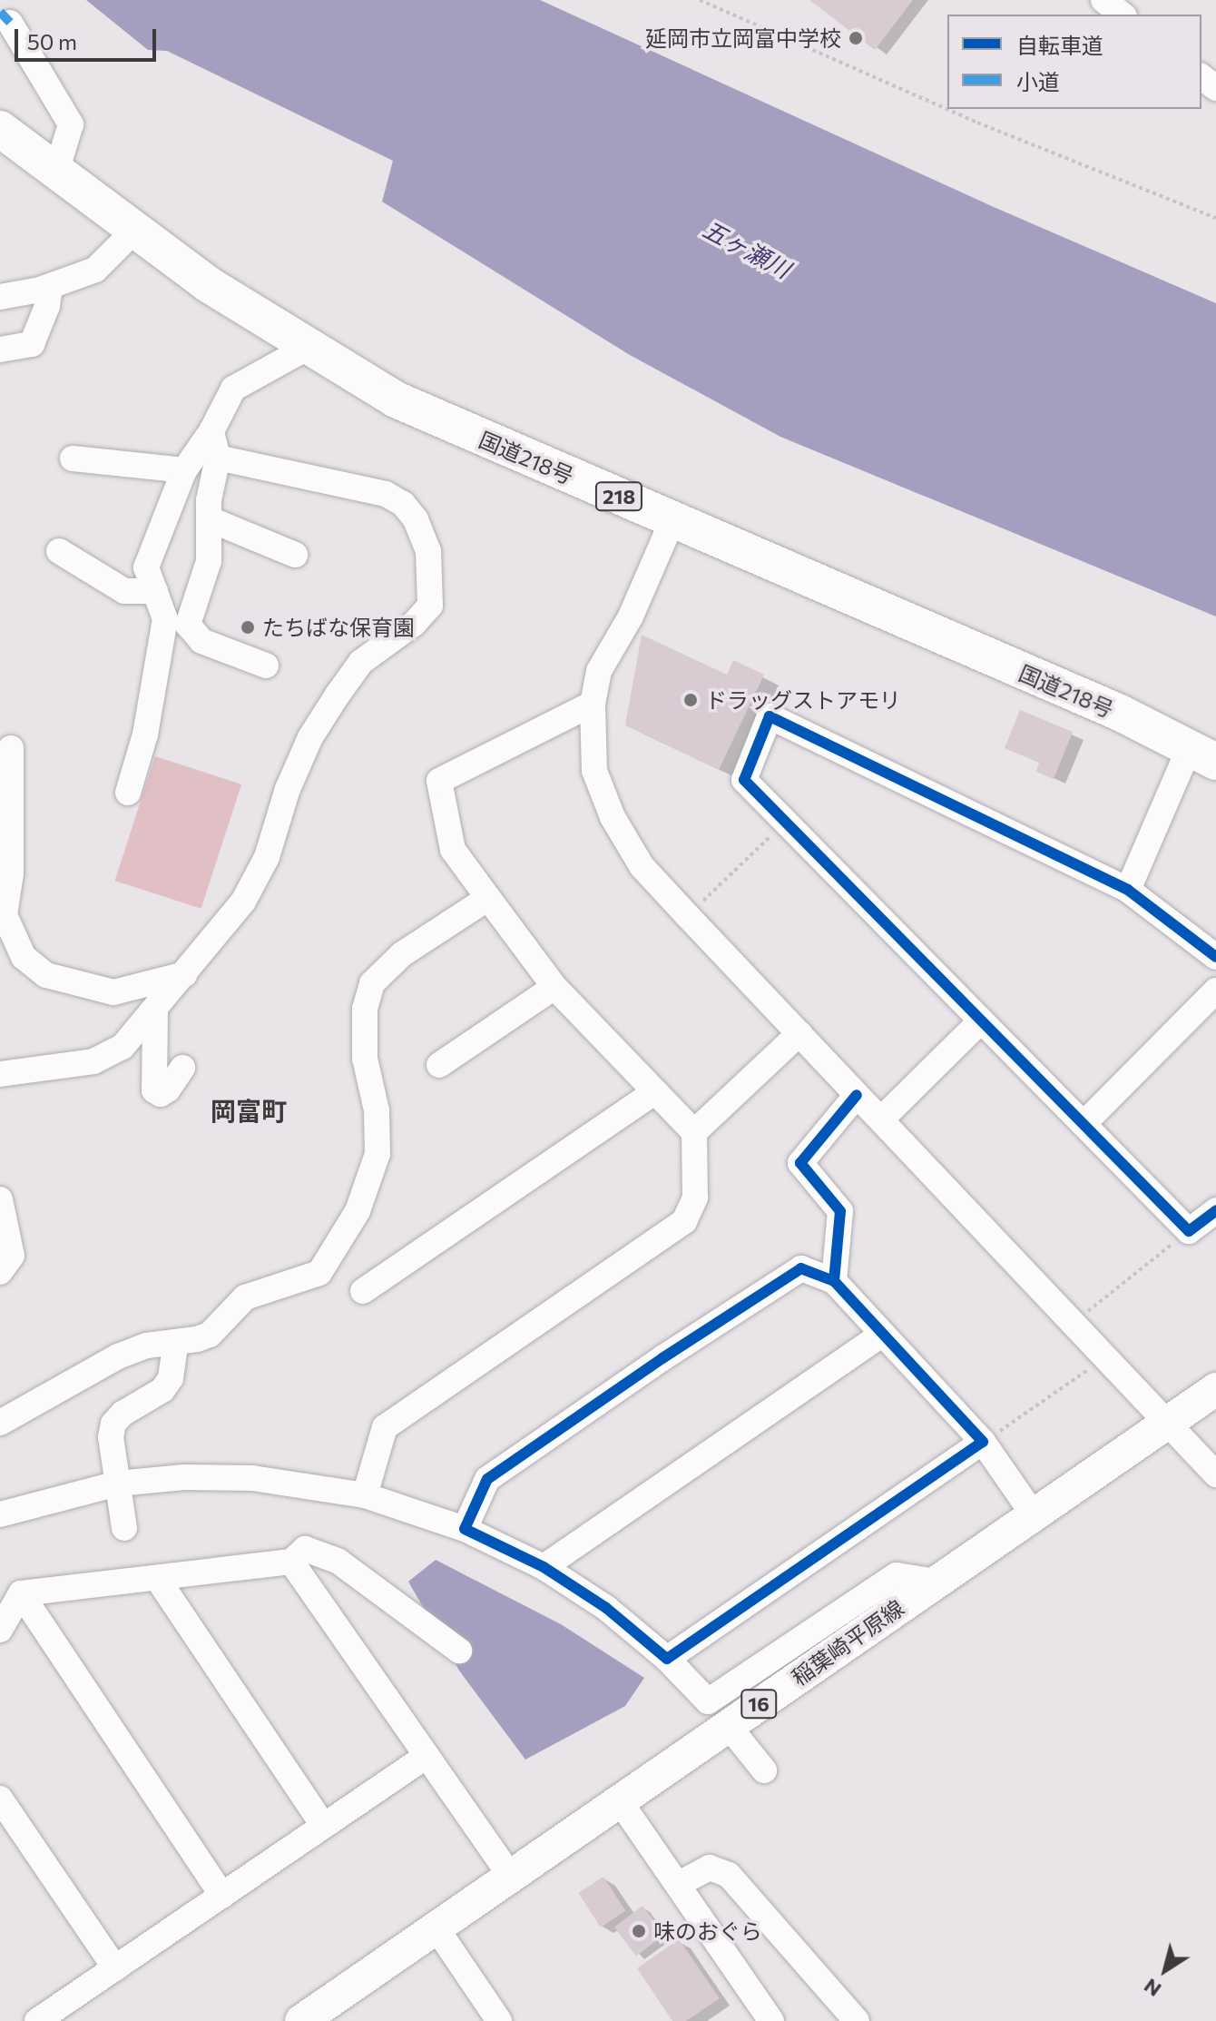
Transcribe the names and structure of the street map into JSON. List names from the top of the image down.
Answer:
{
  "streets": {
    "highway": ["国道218号", "218"],
    "main road": ["稲葉崎平原線", "16"]
  },
  "districts": ["岡富町"],
  "water": ["五ヶ瀬川"],
  "places": [
    "延岡市立岡富中学校",
    "たちばな保育園",
    "ドラッグストアモリ",
    "味のおぐら"
  ],
  "legend": ["自転車道", "小道"],
  "scale_bar": "50 m",
  "north": "bottom left"
}
